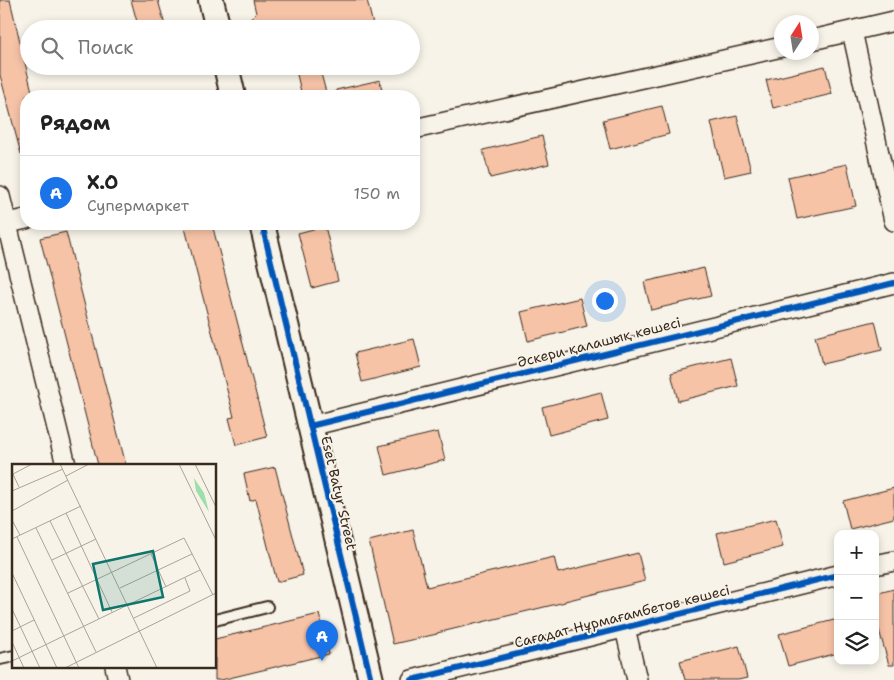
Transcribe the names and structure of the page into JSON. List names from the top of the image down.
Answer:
{
  "streets": {
    "street": ["Әскери қалашық көшесі", "Eset Batyr Street", "Сағадат Нұрмағамбетов көшесі"]
  },
  "crossings": [
    ["Әскери қалашық көшесі", "Eset Batyr Street"]
  ],
  "north": "top",
  "page": {
    "search": "Поиск",
    "heading": "Рядом",
    "list": [
      {
        "mark": "A",
        "name": "X.O",
        "note": "Супермаркет",
        "value": "150 m"
      }
    ],
    "map_buttons": ["+", "−"],
    "pins": "A"
  }
}
